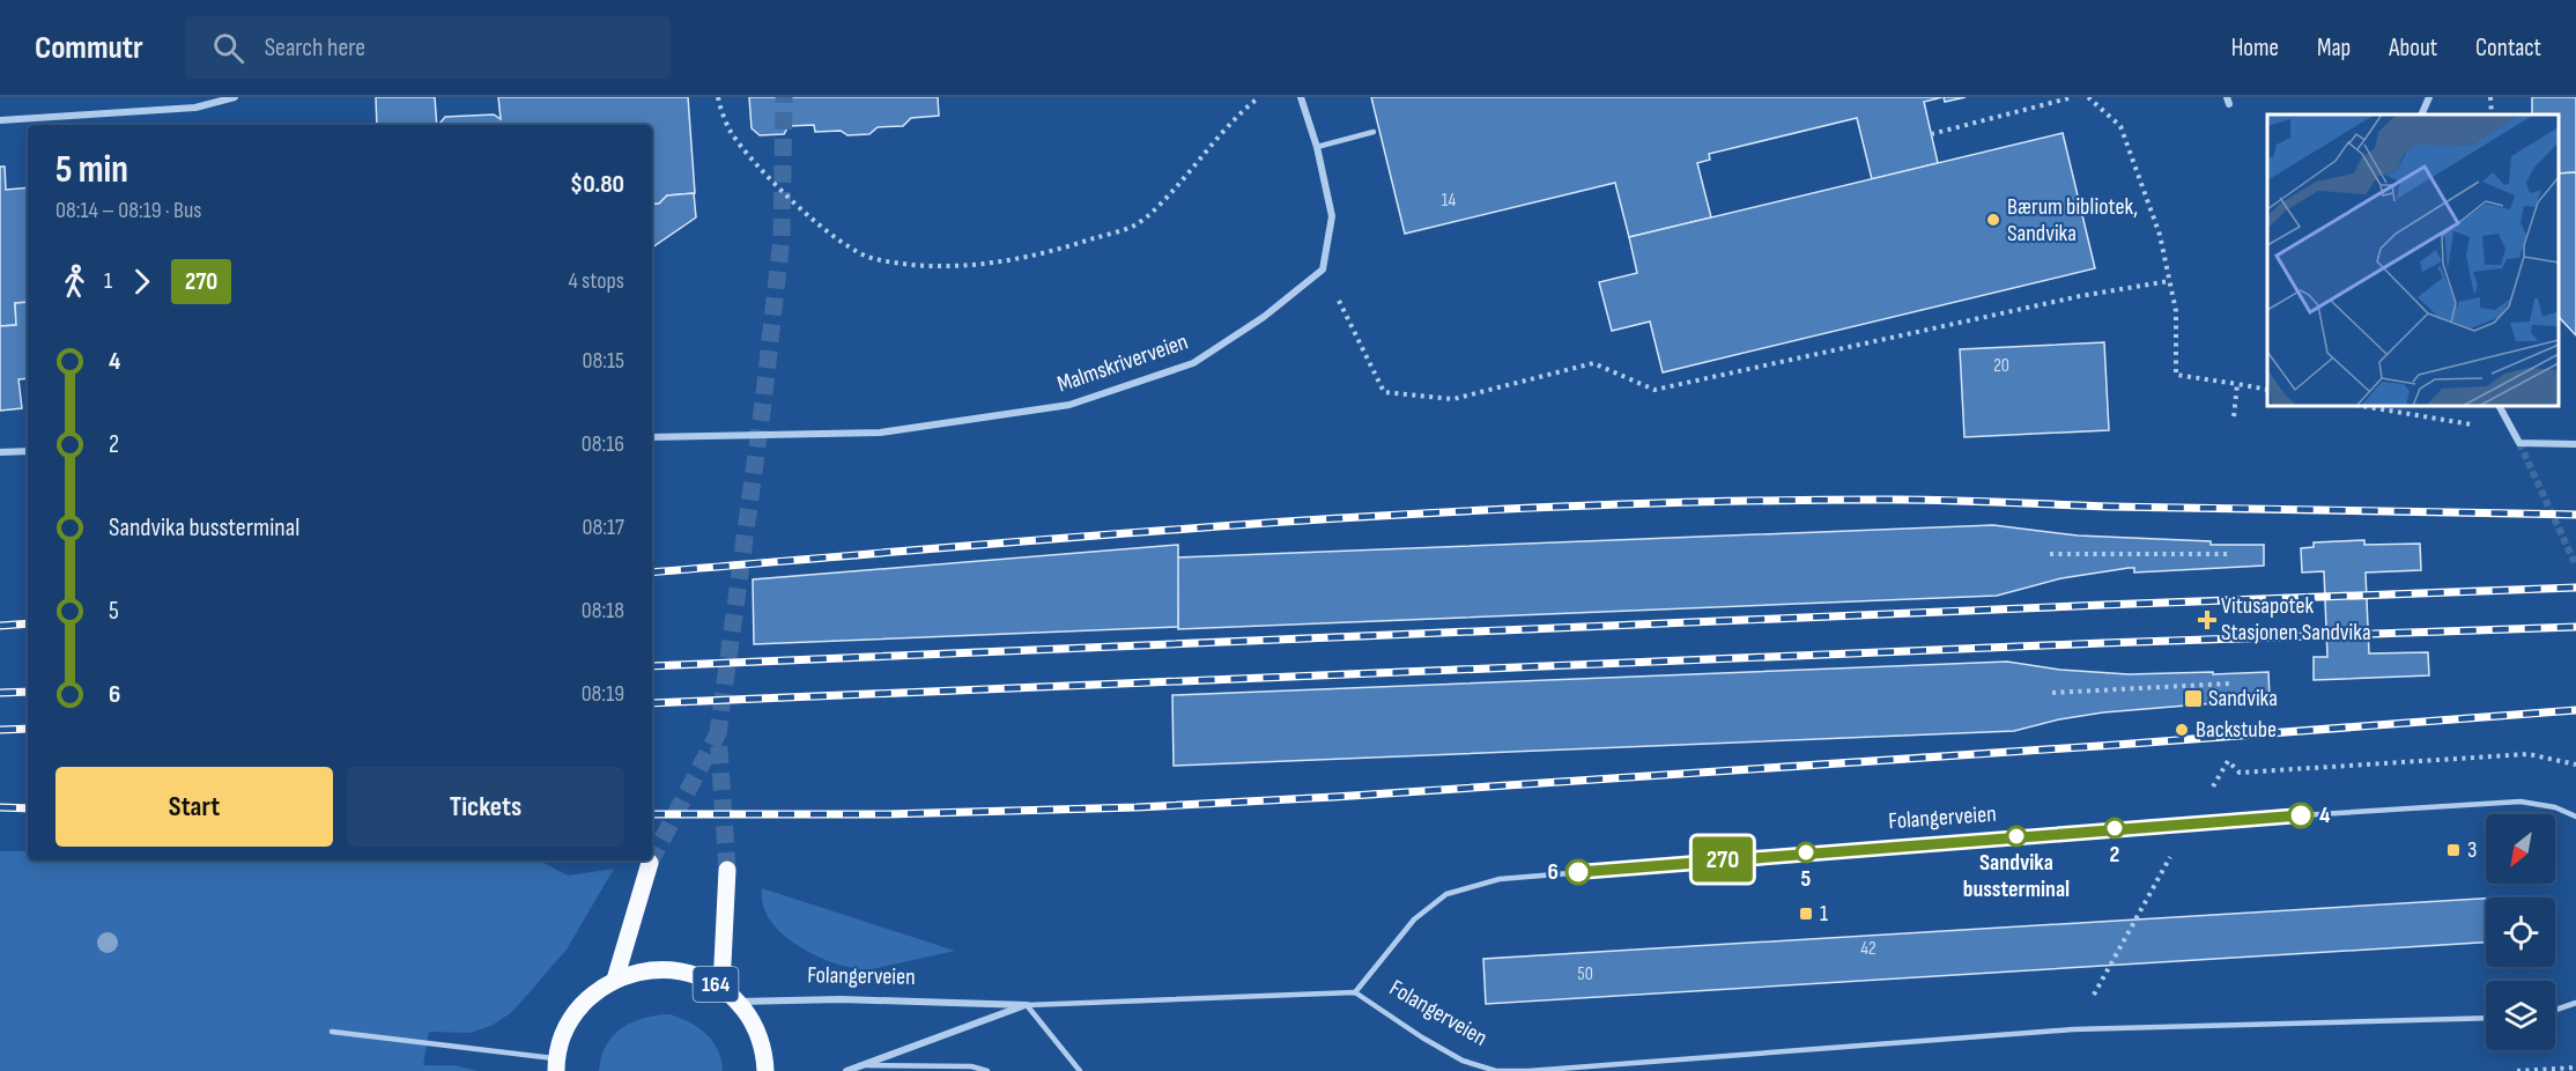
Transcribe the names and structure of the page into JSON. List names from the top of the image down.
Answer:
{
  "streets": {
    "main road": ["164"],
    "street": ["Malmskriverveien", "Folangerveien"]
  },
  "crossings": [
    ["Folangerveien", "164"]
  ],
  "places": {
    "other": [
      "Bærum bibliotek, Sandvika",
      "Backstube",
      "4",
      "2",
      "Sandvika bussterminal",
      "5",
      "6"
    ],
    "health": ["Vitusapotek Stasjonen Sandvika"],
    "transit": ["Sandvika", "3", "1"]
  },
  "lines": ["bus line 270"],
  "house_numbers": [
    "14",
    "20",
    "42",
    "50"
  ],
  "north": "bottom left",
  "page": {
    "header": "Commutr",
    "search": "Search here",
    "nav": [
      "Home",
      "Map",
      "About",
      "Contact"
    ],
    "on_map": "270",
    "heading": ["5 min", "08:14 – 08:19 · Bus", "$0.80"],
    "legs": ["1", "270", "4 stops"],
    "list": [
      {
        "name": "4",
        "value": "08:15"
      },
      {
        "name": "2",
        "value": "08:16"
      },
      {
        "name": "Sandvika bussterminal",
        "value": "08:17"
      },
      {
        "name": "5",
        "value": "08:18"
      },
      {
        "name": "6",
        "value": "08:19"
      }
    ],
    "buttons": ["Start", "Tickets"]
  }
}
